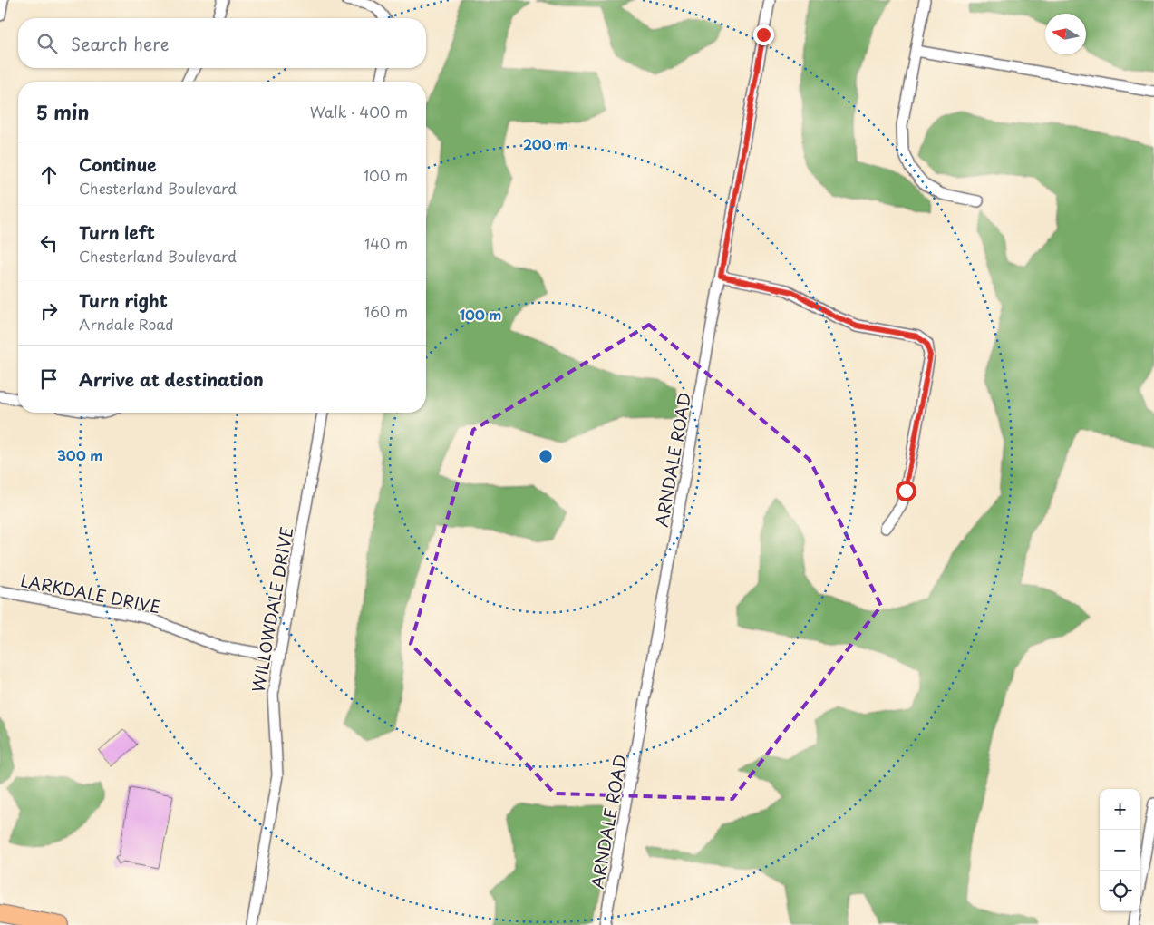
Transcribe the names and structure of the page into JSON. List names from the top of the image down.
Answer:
{
  "streets": {
    "street": ["ARNDALE ROAD", "LARKDALE DRIVE", "WILLOWDALE DRIVE"]
  },
  "crossings": [
    ["LARKDALE DRIVE", "WILLOWDALE DRIVE"]
  ],
  "north": "left",
  "page": {
    "search": "Search here",
    "heading": ["5 min", "Walk · 400 m"],
    "list": [
      ["Continue", "Chesterland Boulevard", "100 m"],
      ["Turn left", "Chesterland Boulevard", "140 m"],
      ["Turn right", "Arndale Road", "160 m"],
      "Arrive at destination"
    ],
    "map_buttons": ["+", "−"]
  },
  "rings": ["200 m", "100 m", "300 m"]
}
